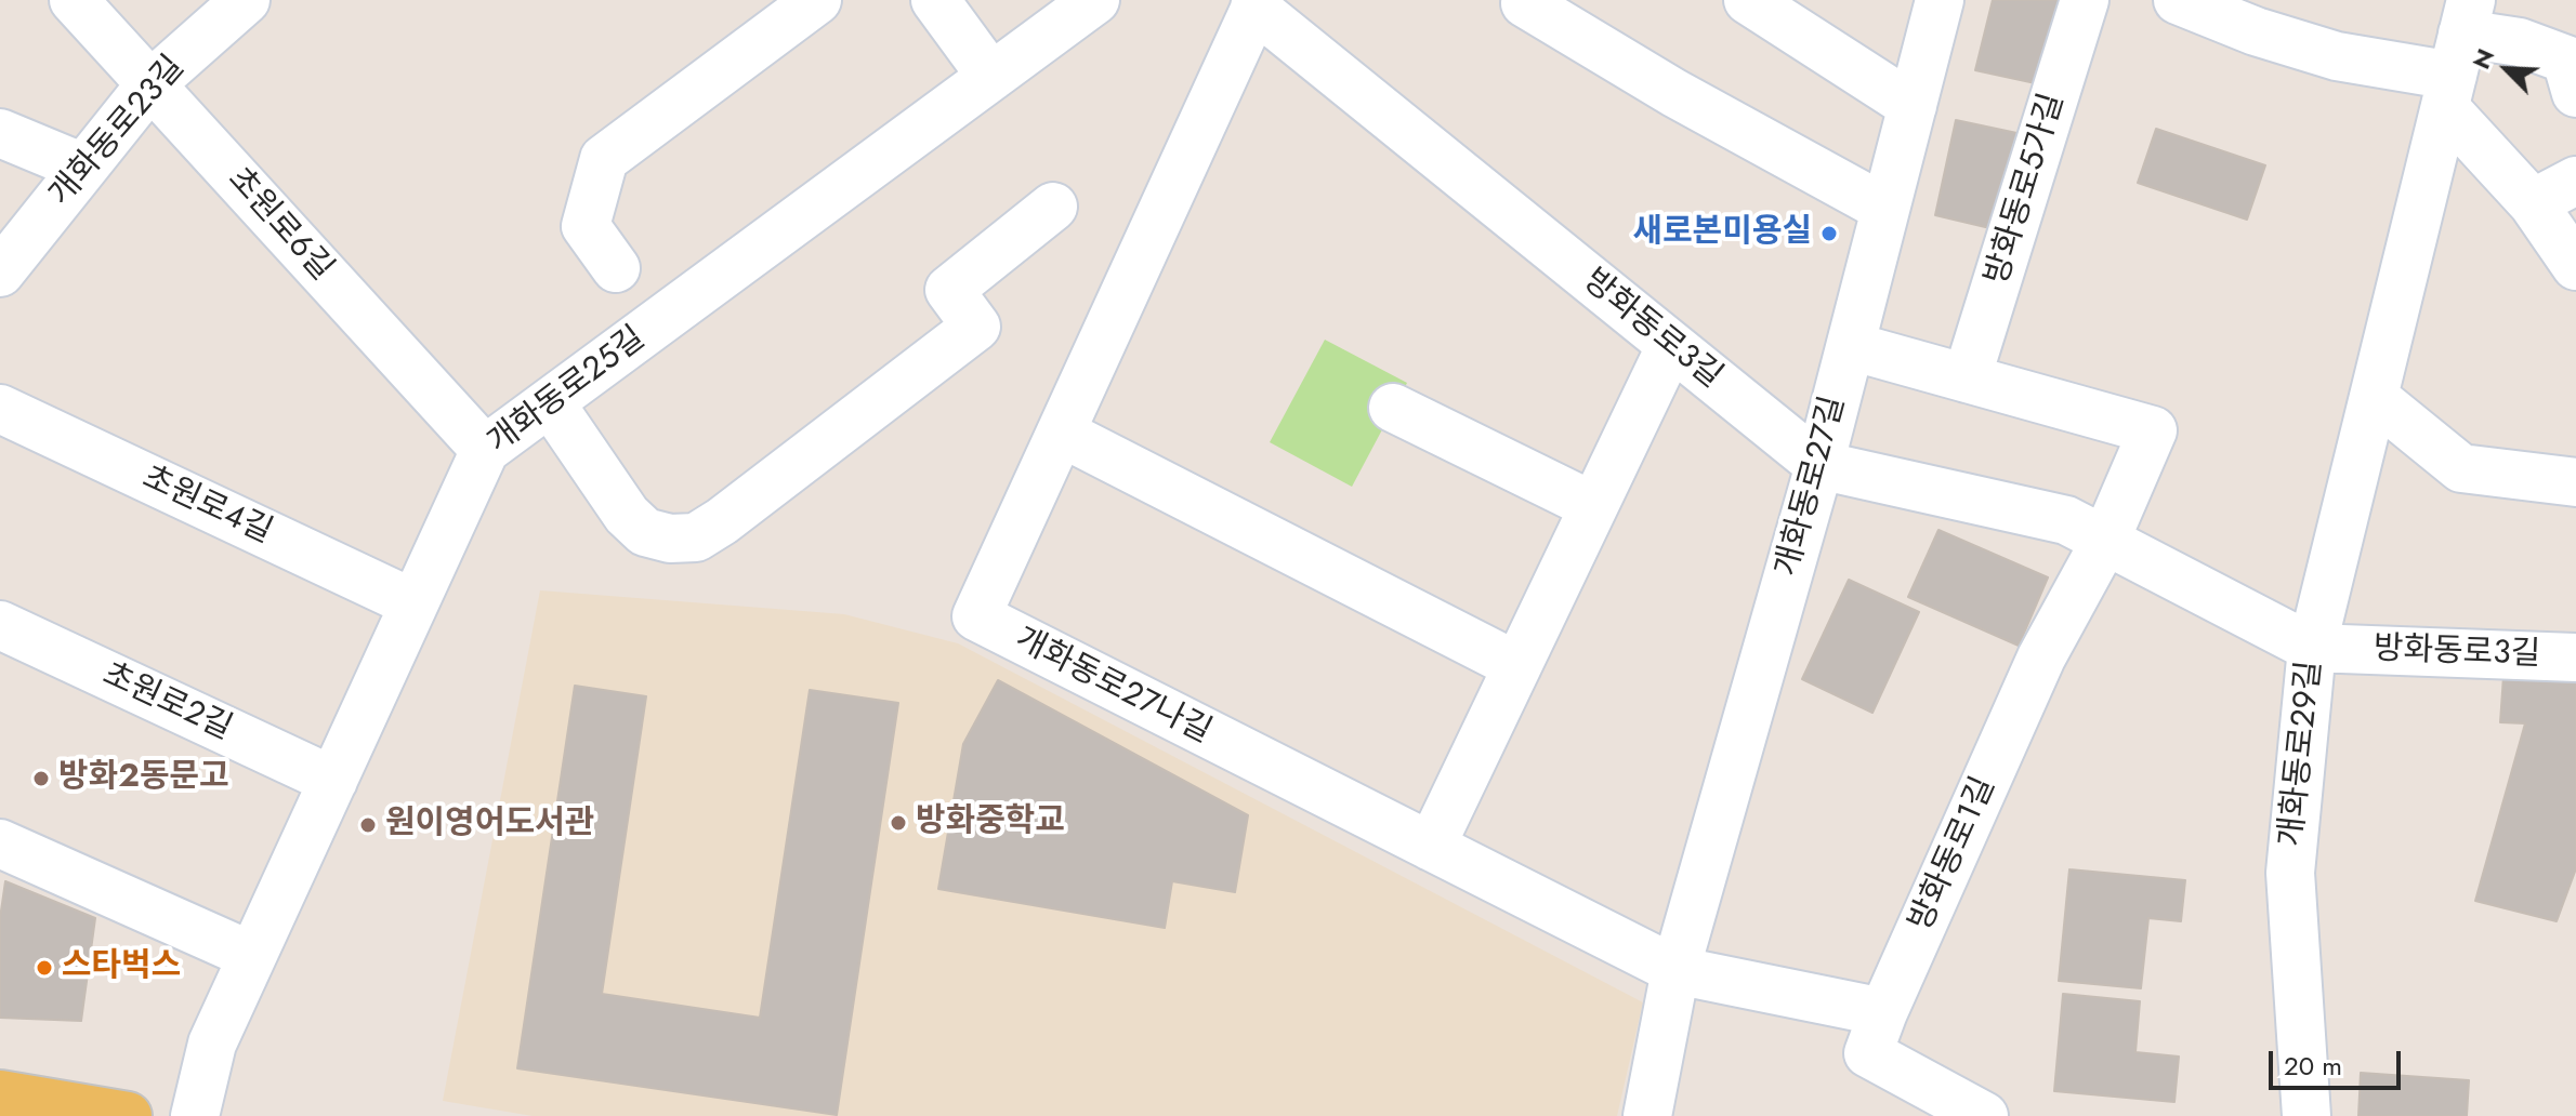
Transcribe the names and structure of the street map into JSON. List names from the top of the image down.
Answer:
{
  "streets": {
    "street": [
      "개화동로23길",
      "방화동로5가길",
      "초원로6길",
      "방화동로3길",
      "개화동로25길",
      "개화동로27길",
      "초원로4길",
      "개화동로27나길",
      "초원로2길",
      "개화동로29길",
      "방화동로1길"
    ]
  },
  "crossings": [
    ["개화동로23길", "초원로6길"],
    ["초원로6길", "개화동로25길"],
    ["방화동로3길", "개화동로27길"],
    ["방화동로3길", "개화동로27나길"],
    ["방화동로3길", "개화동로29길"],
    ["방화동로3길", "방화동로1길"],
    ["개화동로25길", "초원로4길"],
    ["개화동로25길", "초원로2길"],
    ["개화동로27길", "개화동로27나길"]
  ],
  "places": [
    "새로본미용실",
    "방화2동문고",
    "방화중학교",
    "원이영어도서관",
    "스타벅스"
  ],
  "scale_bar": "20 m",
  "north": "top left"
}
